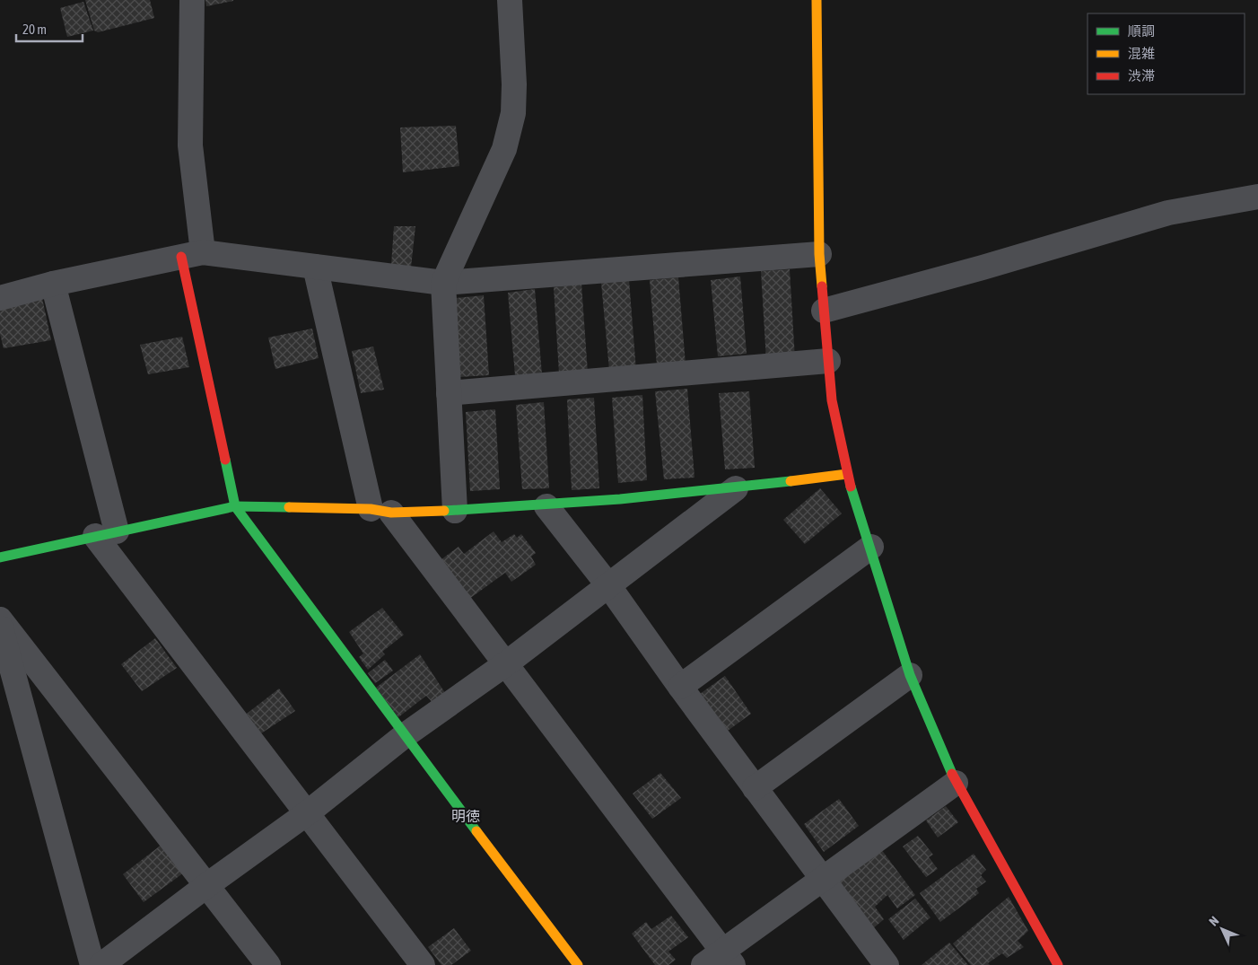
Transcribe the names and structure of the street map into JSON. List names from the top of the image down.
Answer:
{
  "districts": ["明徳"],
  "legend": ["順調", "混雑", "渋滞"],
  "scale_bar": "20 m",
  "north": "top left"
}
